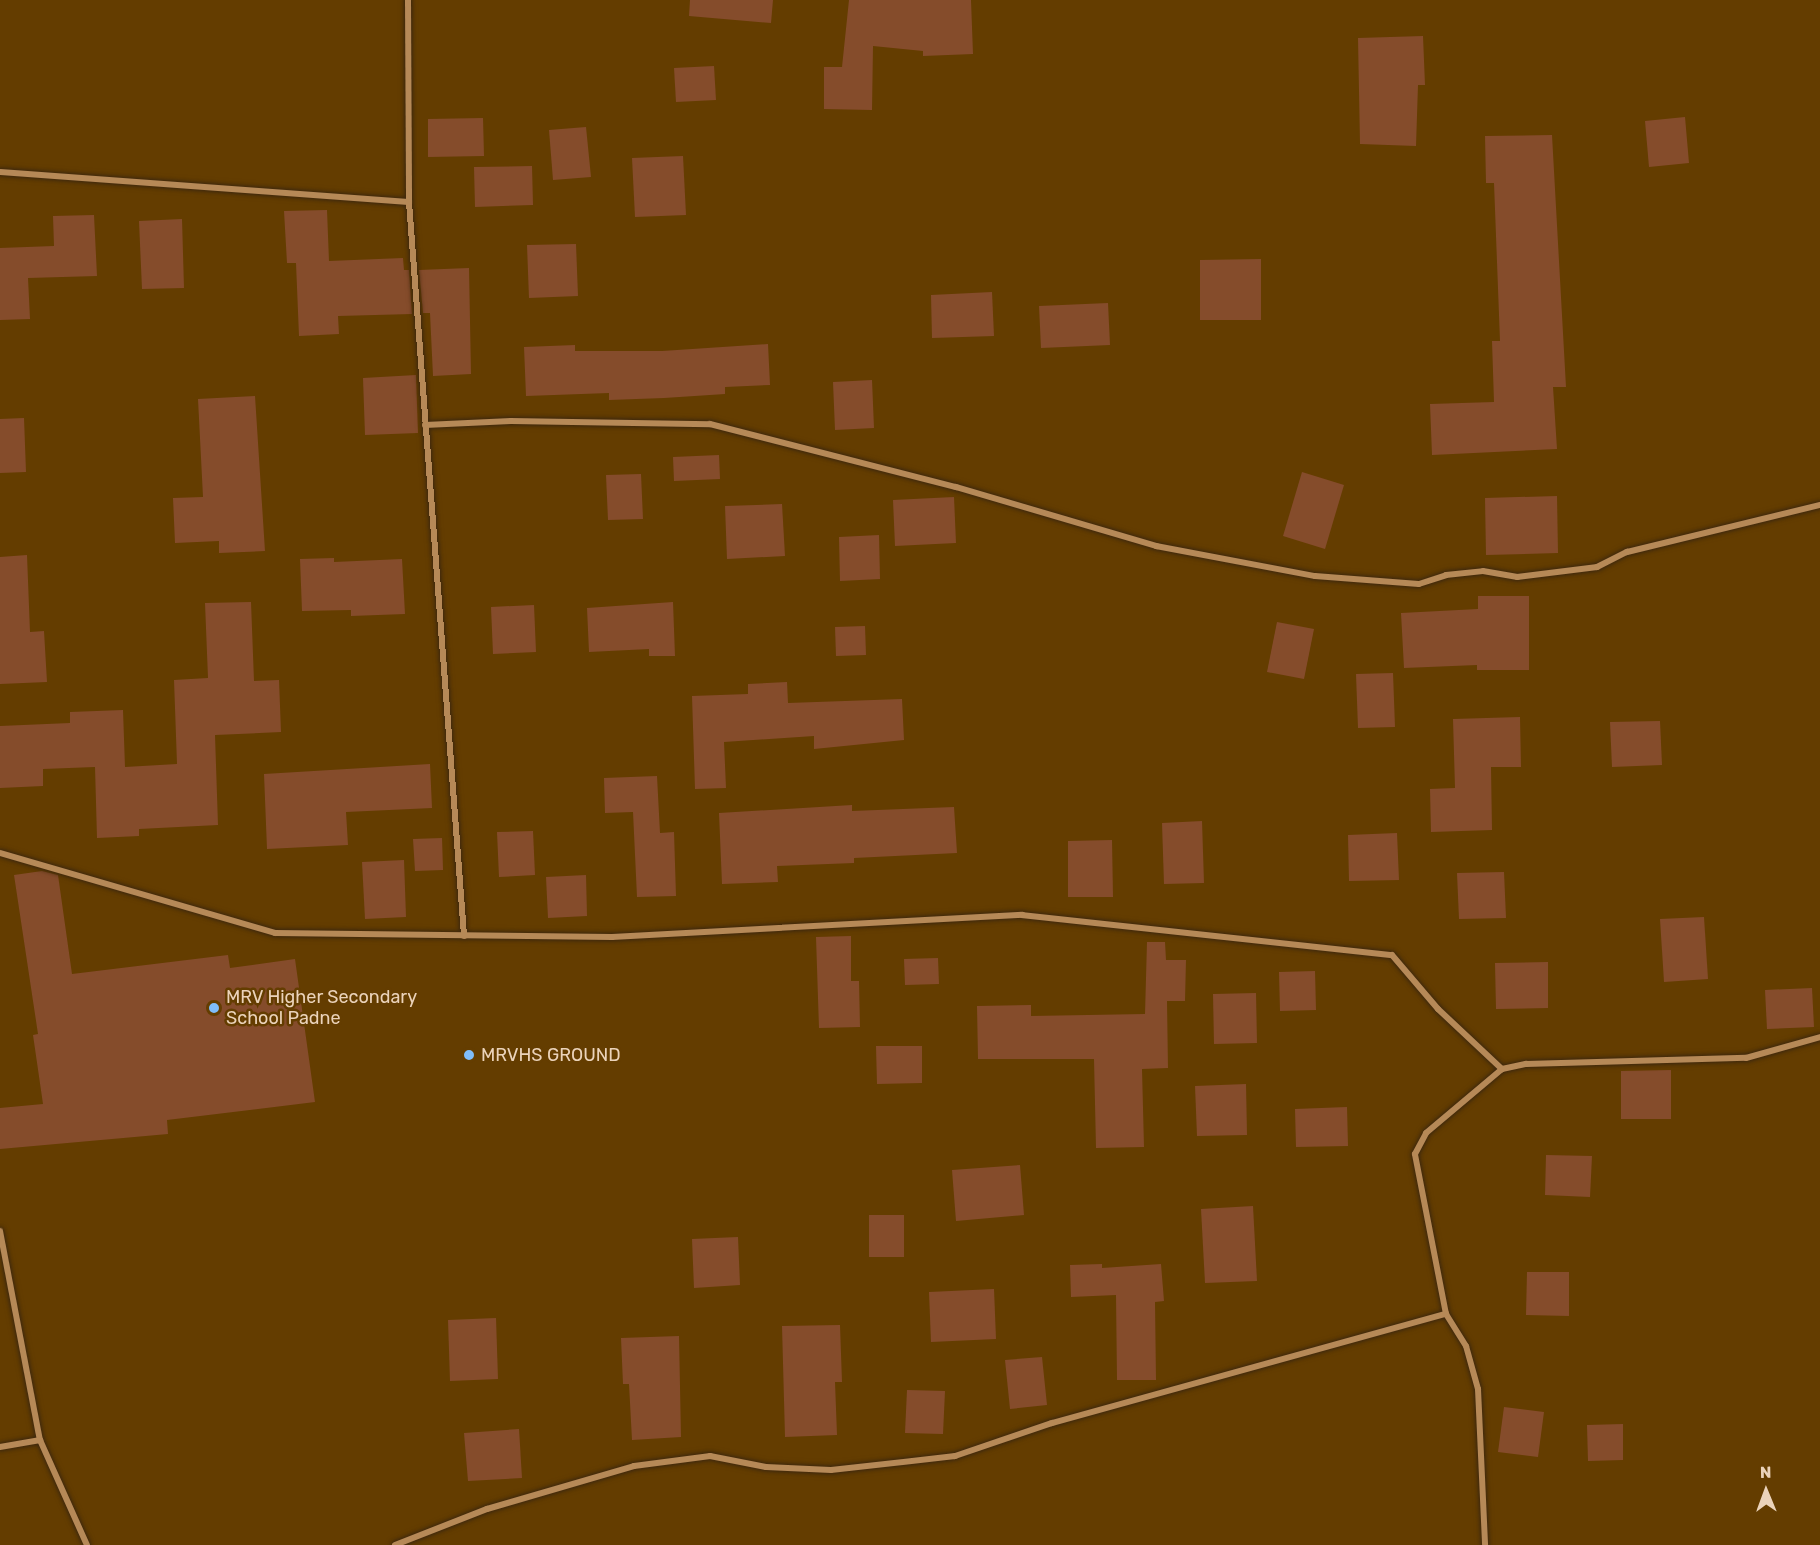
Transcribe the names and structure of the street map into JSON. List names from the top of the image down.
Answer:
{
  "places": ["MRV Higher Secondary School Padne", "MRVHS GROUND"],
  "north": "top"
}
